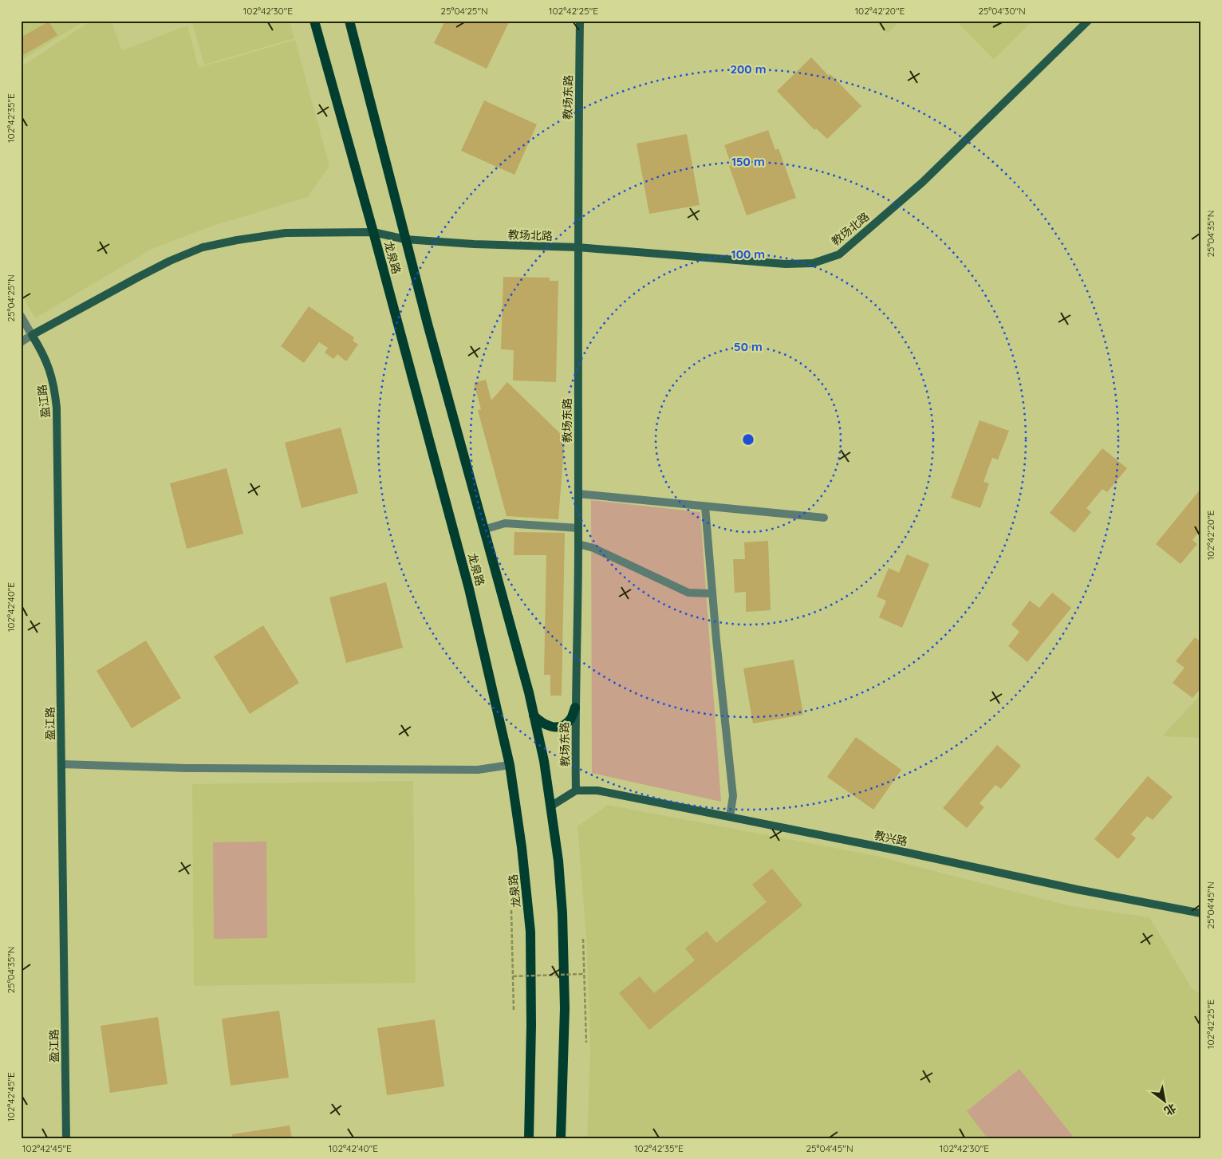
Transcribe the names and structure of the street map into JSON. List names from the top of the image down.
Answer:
{
  "streets": {
    "main road": ["龙泉路"],
    "street": [
      "教场东路",
      "教场北路",
      "盈江路",
      "教兴路"
    ]
  },
  "crossings": [
    ["教场东路", "教场北路"],
    ["教场东路", "教兴路"],
    ["教场北路", "龙泉路"],
    ["教场北路", "盈江路"]
  ],
  "north": "bottom right",
  "coordinates": [
    "102°42'30\"E",
    "25°04'25\"N",
    "102°42'25\"E",
    "102°42'20\"E",
    "25°04'30\"N",
    "102°42'35\"E",
    "25°04'35\"N",
    "102°42'40\"E",
    "25°04'45\"N",
    "102°42'45\"E"
  ],
  "rings": [
    "200 m",
    "150 m",
    "100 m",
    "50 m"
  ]
}
